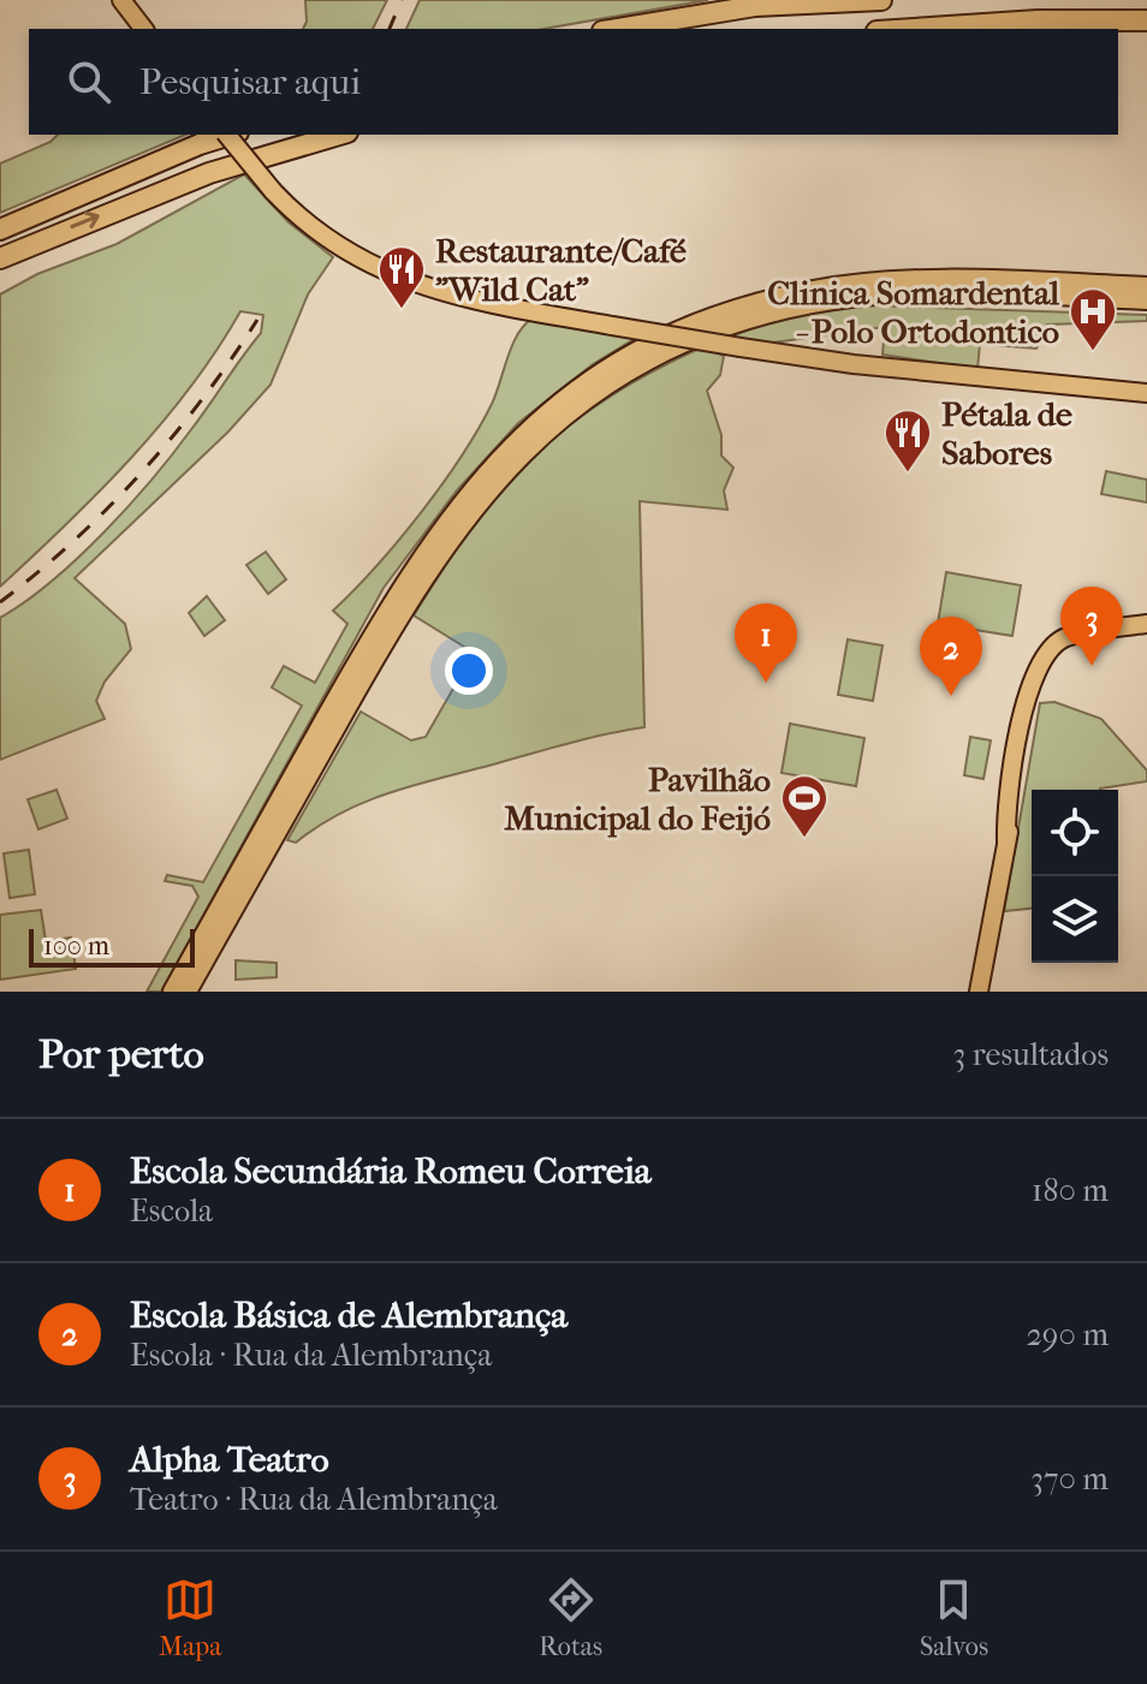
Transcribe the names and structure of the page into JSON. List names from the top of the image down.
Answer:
{
  "places": {
    "restaurant": ["Restaurante/Café \"Wild Cat\"", "Pétala de Sabores"],
    "hospital": ["Clinica Somardental - Polo Ortodontico"],
    "sports": ["Pavilhão Municipal do Feijó"]
  },
  "scale_bar": "100 m",
  "page": {
    "search": "Pesquisar aqui",
    "pins": ["3", "1", "2"],
    "scale": "100 m",
    "heading": ["Por perto", "3 resultados"],
    "list": [
      {
        "mark": "1",
        "name": "Escola Secundária Romeu Correia",
        "note": "Escola",
        "value": "180 m"
      },
      {
        "mark": "2",
        "name": "Escola Básica de Alembrança",
        "note": "Escola · Rua da Alembrança",
        "value": "290 m"
      },
      {
        "mark": "3",
        "name": "Alpha Teatro",
        "note": "Teatro · Rua da Alembrança",
        "value": "370 m"
      }
    ],
    "nav": ["Mapa", "Rotas", "Salvos"]
  }
}
